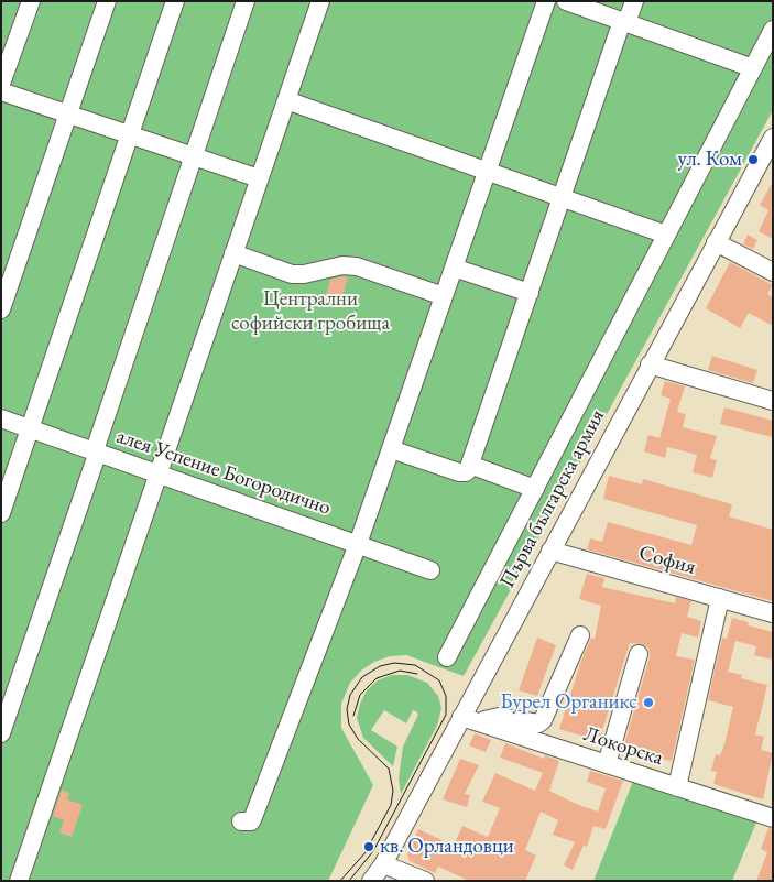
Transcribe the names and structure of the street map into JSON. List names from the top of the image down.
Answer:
{
  "streets": {
    "street": [
      "алея Успение Богородично",
      "Първа българска армия",
      "София",
      "Локорска"
    ]
  },
  "crossings": [
    ["Първа българска армия", "София"],
    ["Първа българска армия", "Локорска"]
  ],
  "parks": ["Централни софийски гробища"],
  "places": ["ул. Ком", "Бурел Органикс", "кв. Орландовци"]
}
